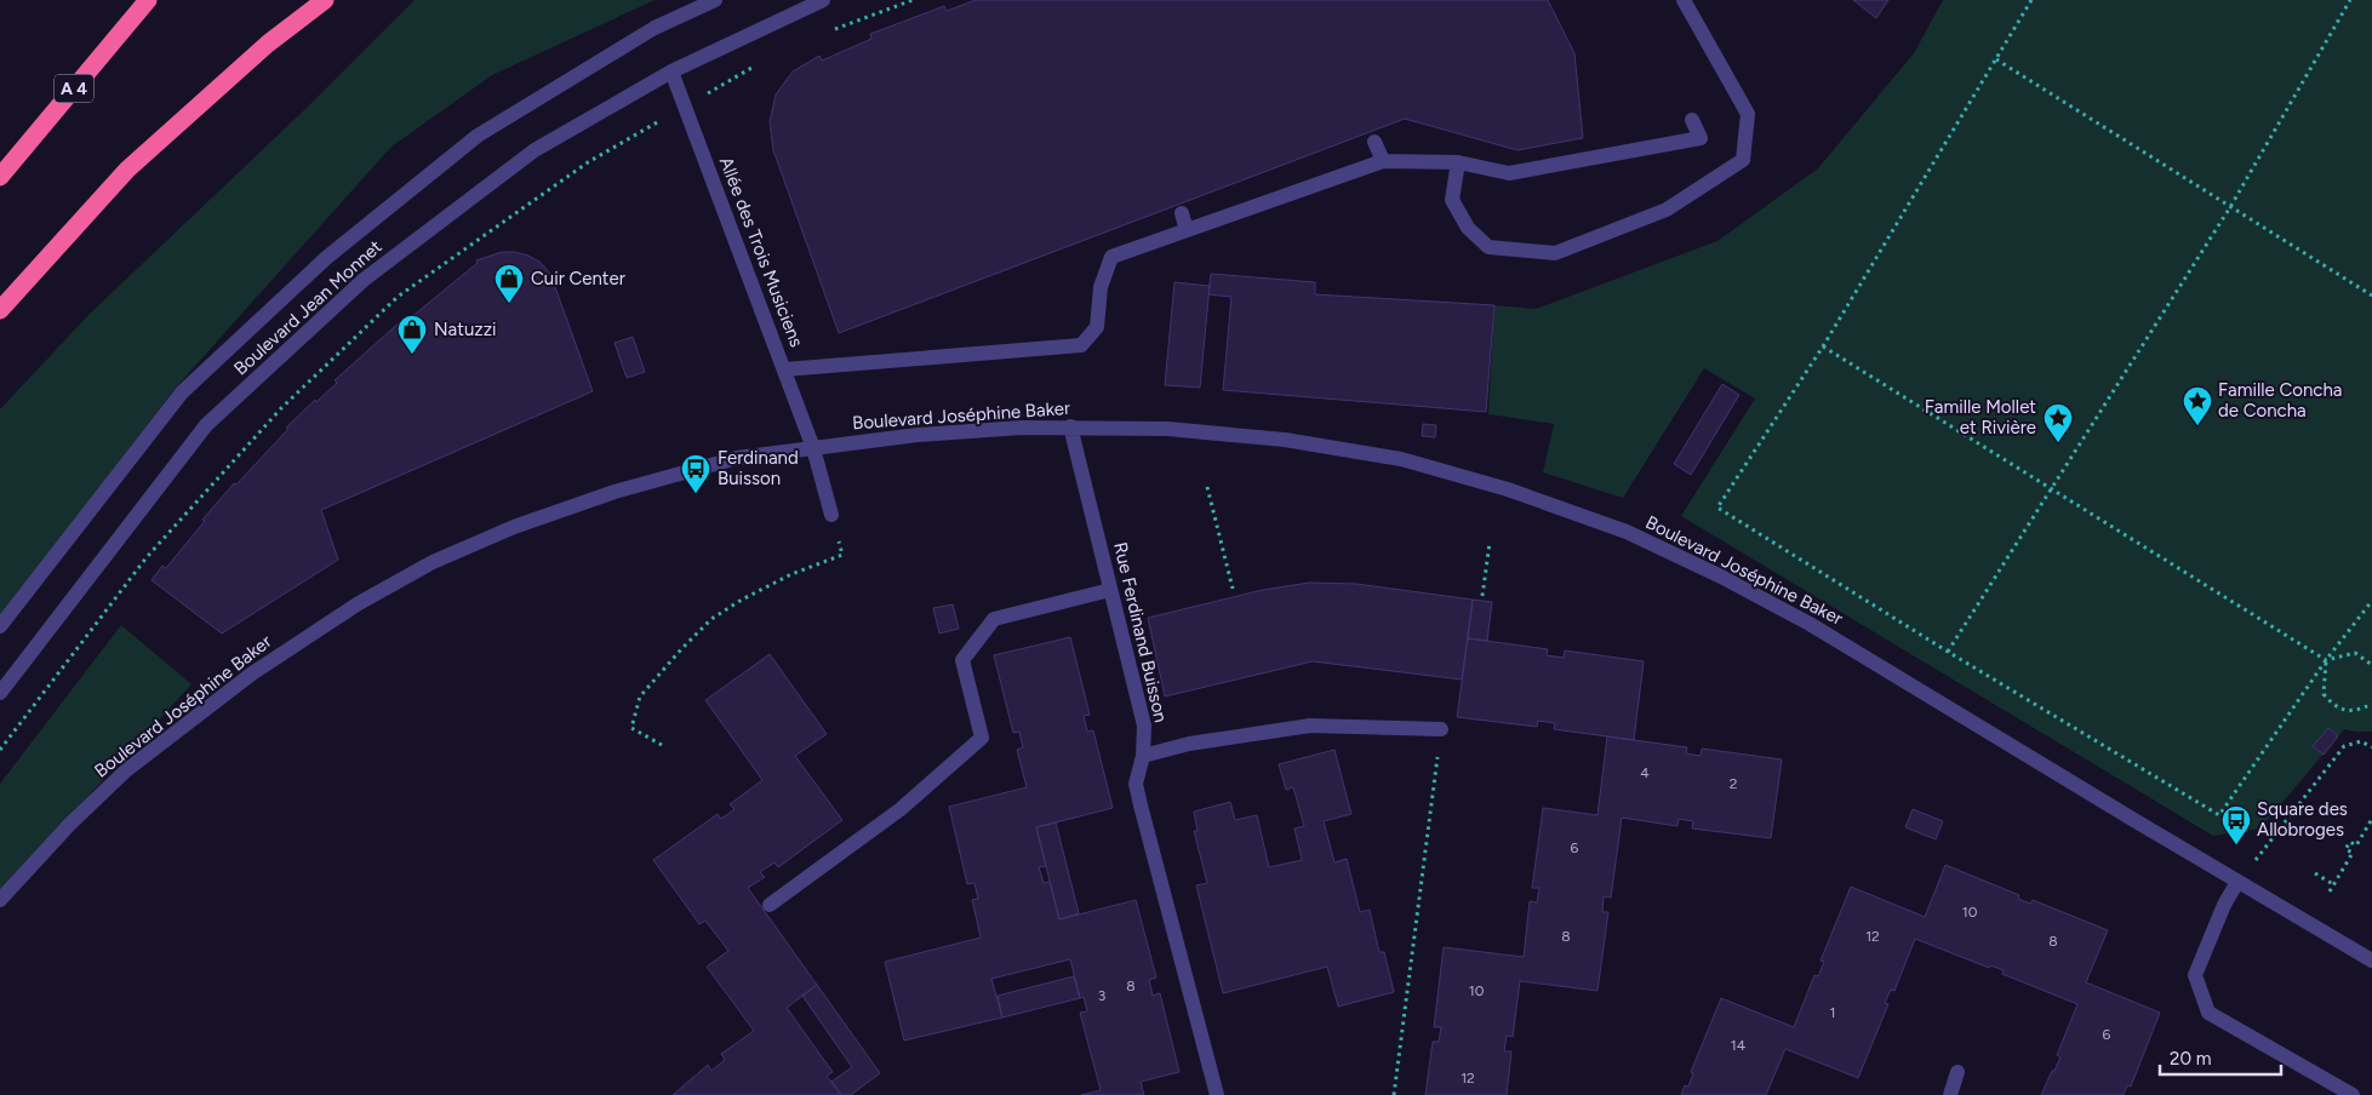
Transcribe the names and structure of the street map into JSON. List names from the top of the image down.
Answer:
{
  "streets": {
    "highway": ["A 4"],
    "street": [
      "Allée des Trois Musiciens",
      "Boulevard Jean Monnet",
      "Boulevard Joséphine Baker",
      "Rue Ferdinand Buisson"
    ]
  },
  "crossings": [
    ["Allée des Trois Musiciens", "Boulevard Jean Monnet"],
    ["Allée des Trois Musiciens", "Boulevard Joséphine Baker"],
    ["Boulevard Joséphine Baker", "Rue Ferdinand Buisson"]
  ],
  "places": {
    "shop": ["Cuir Center", "Natuzzi"],
    "place": ["Famille Concha de Concha", "Famille Mollet et Rivière"],
    "bus stop": ["Ferdinand Buisson", "Square des Allobroges"]
  },
  "house_numbers": [
    "4",
    "2",
    "6",
    "10",
    "8",
    "12",
    "8",
    "8",
    "10",
    "3",
    "1",
    "6",
    "14",
    "12"
  ],
  "scale_bar": "20 m"
}
